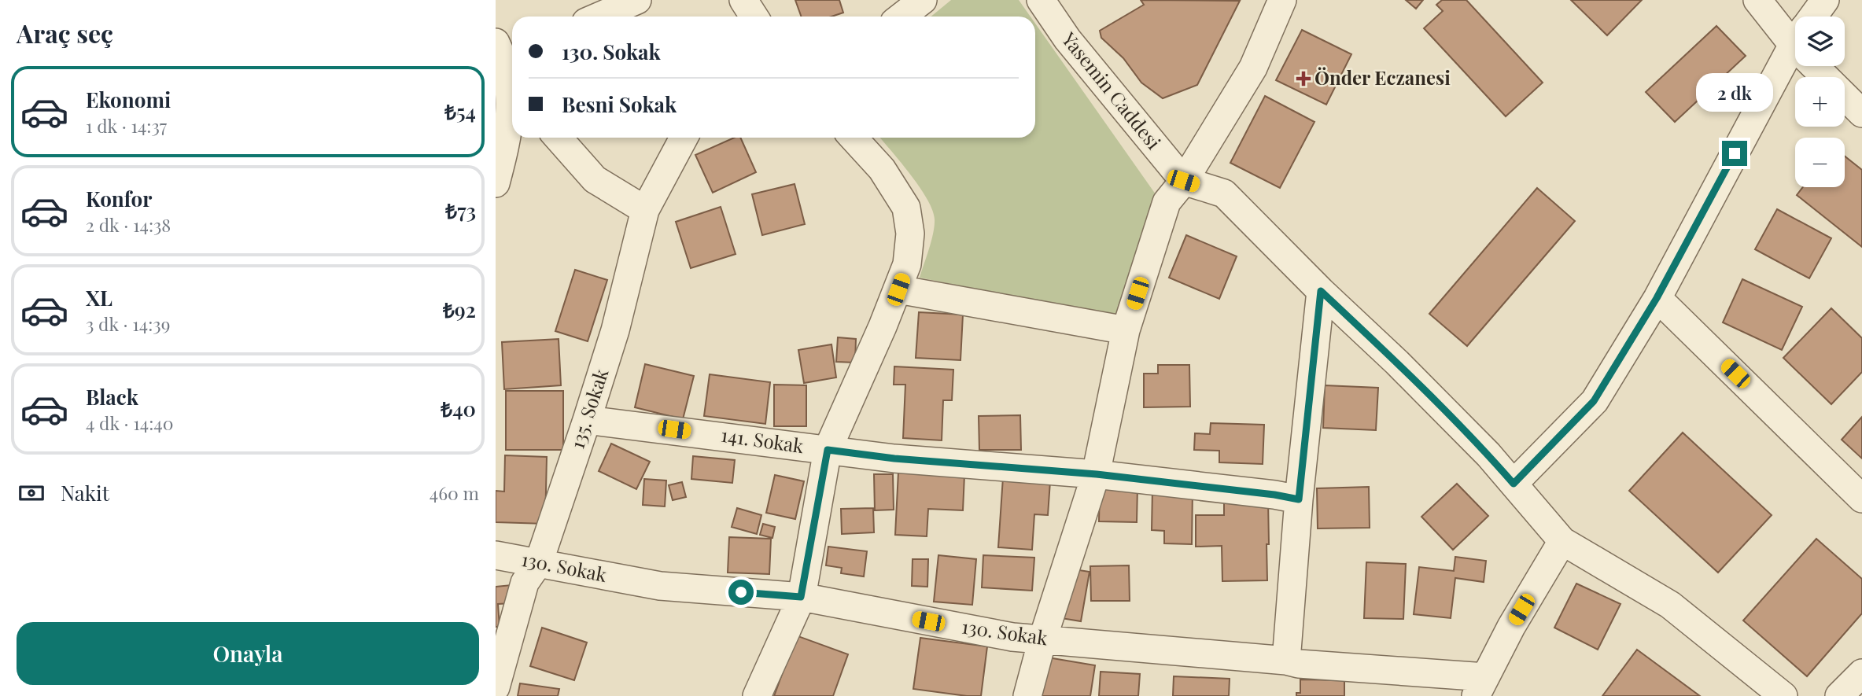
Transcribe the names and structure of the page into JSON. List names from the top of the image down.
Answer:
{
  "streets": {
    "street": [
      "Yasemin Caddesi",
      "135. Sokak",
      "141. Sokak",
      "130. Sokak"
    ]
  },
  "crossings": [
    ["135. Sokak", "141. Sokak"],
    ["135. Sokak", "130. Sokak"]
  ],
  "places": {
    "health": ["Önder Eczanesi"]
  },
  "page": {
    "heading": "Araç seç",
    "map_buttons": ["+", "−"],
    "banner": ["130. Sokak", "Besni Sokak"],
    "list": [
      {
        "name": "Ekonomi",
        "note": "1 dk · 14:37",
        "value": "₺54"
      },
      {
        "name": "Konfor",
        "note": "2 dk · 14:38",
        "value": "₺73"
      },
      {
        "name": "XL",
        "note": "3 dk · 14:39",
        "value": "₺92"
      },
      {
        "name": "Black",
        "note": "4 dk · 14:40",
        "value": "₺40"
      }
    ],
    "bubble": "2 dk",
    "pay": ["Nakit", "460 m"],
    "buttons": "Onayla"
  }
}
